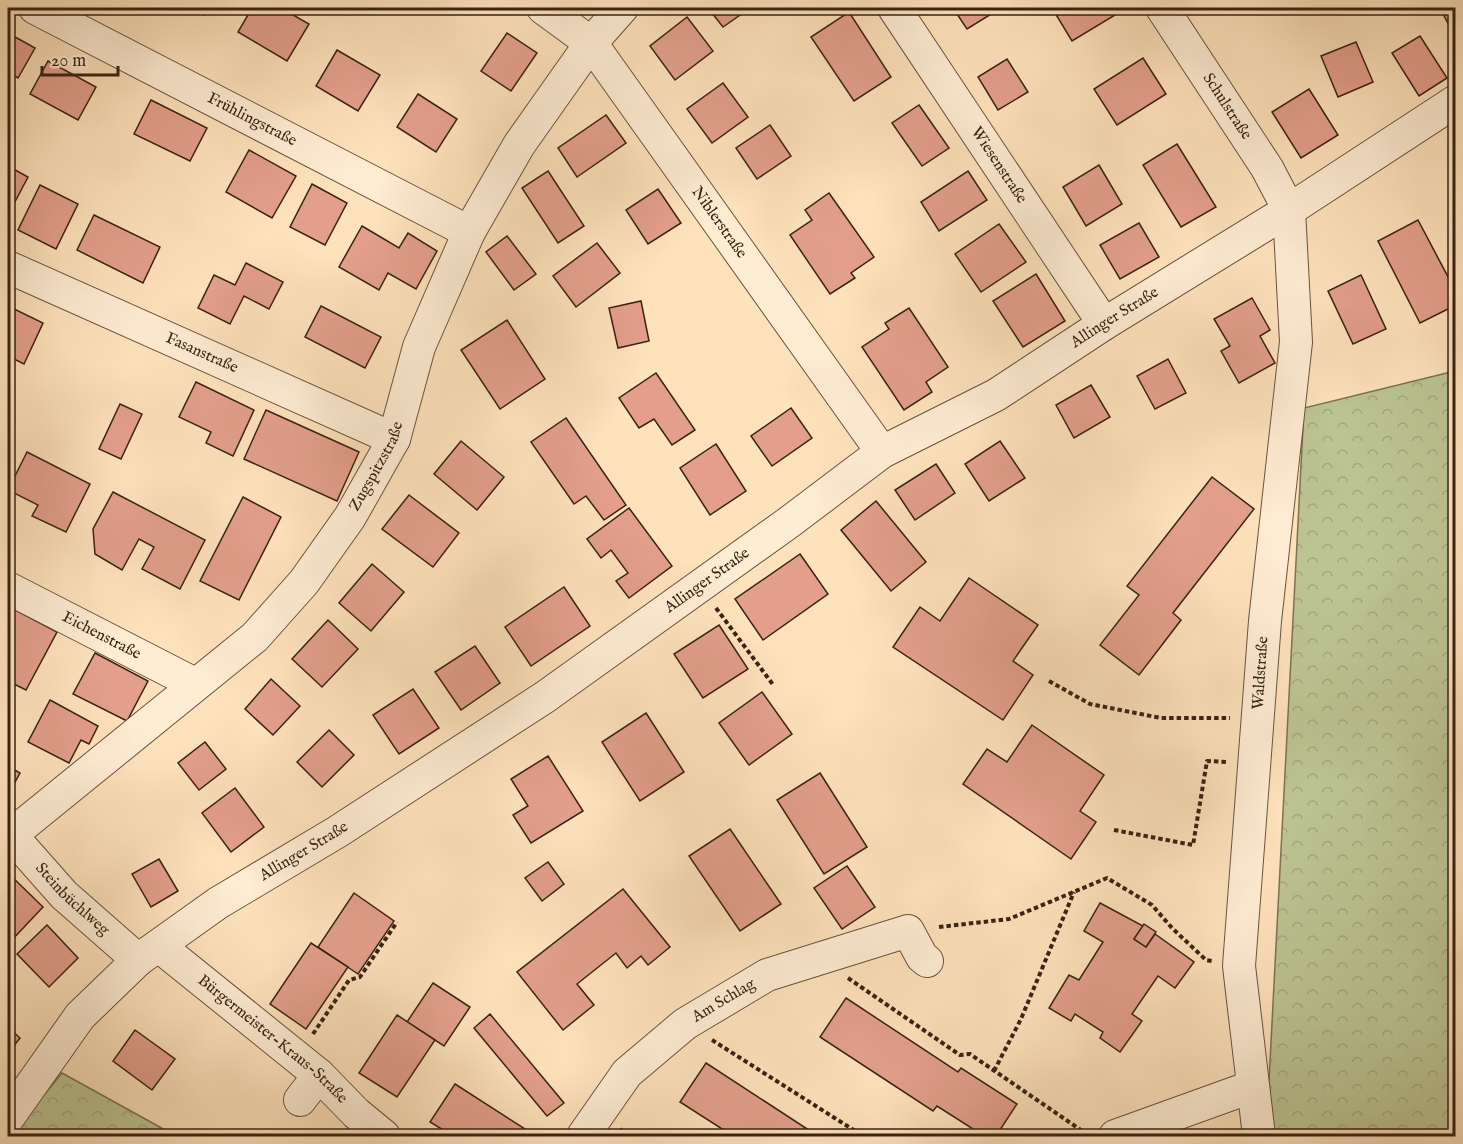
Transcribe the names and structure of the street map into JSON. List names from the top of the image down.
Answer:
{
  "streets": {
    "street": [
      "Schulstraße",
      "Frühlingstraße",
      "Wiesenstraße",
      "Niblerstraße",
      "Allinger Straße",
      "Fasanstraße",
      "Zugspitzstraße",
      "Eichenstraße",
      "Waldstraße",
      "Steinbüchlweg",
      "Am Schlag",
      "Bürgermeister-Kraus-Straße"
    ]
  },
  "crossings": [
    ["Schulstraße", "Allinger Straße"],
    ["Schulstraße", "Waldstraße"],
    ["Frühlingstraße", "Zugspitzstraße"],
    ["Wiesenstraße", "Allinger Straße"],
    ["Niblerstraße", "Allinger Straße"],
    ["Niblerstraße", "Zugspitzstraße"],
    ["Allinger Straße", "Waldstraße"],
    ["Allinger Straße", "Steinbüchlweg"],
    ["Allinger Straße", "Bürgermeister-Kraus-Straße"],
    ["Fasanstraße", "Zugspitzstraße"],
    ["Zugspitzstraße", "Eichenstraße"],
    ["Zugspitzstraße", "Steinbüchlweg"],
    ["Steinbüchlweg", "Bürgermeister-Kraus-Straße"]
  ],
  "scale_bar": "20 m"
}
